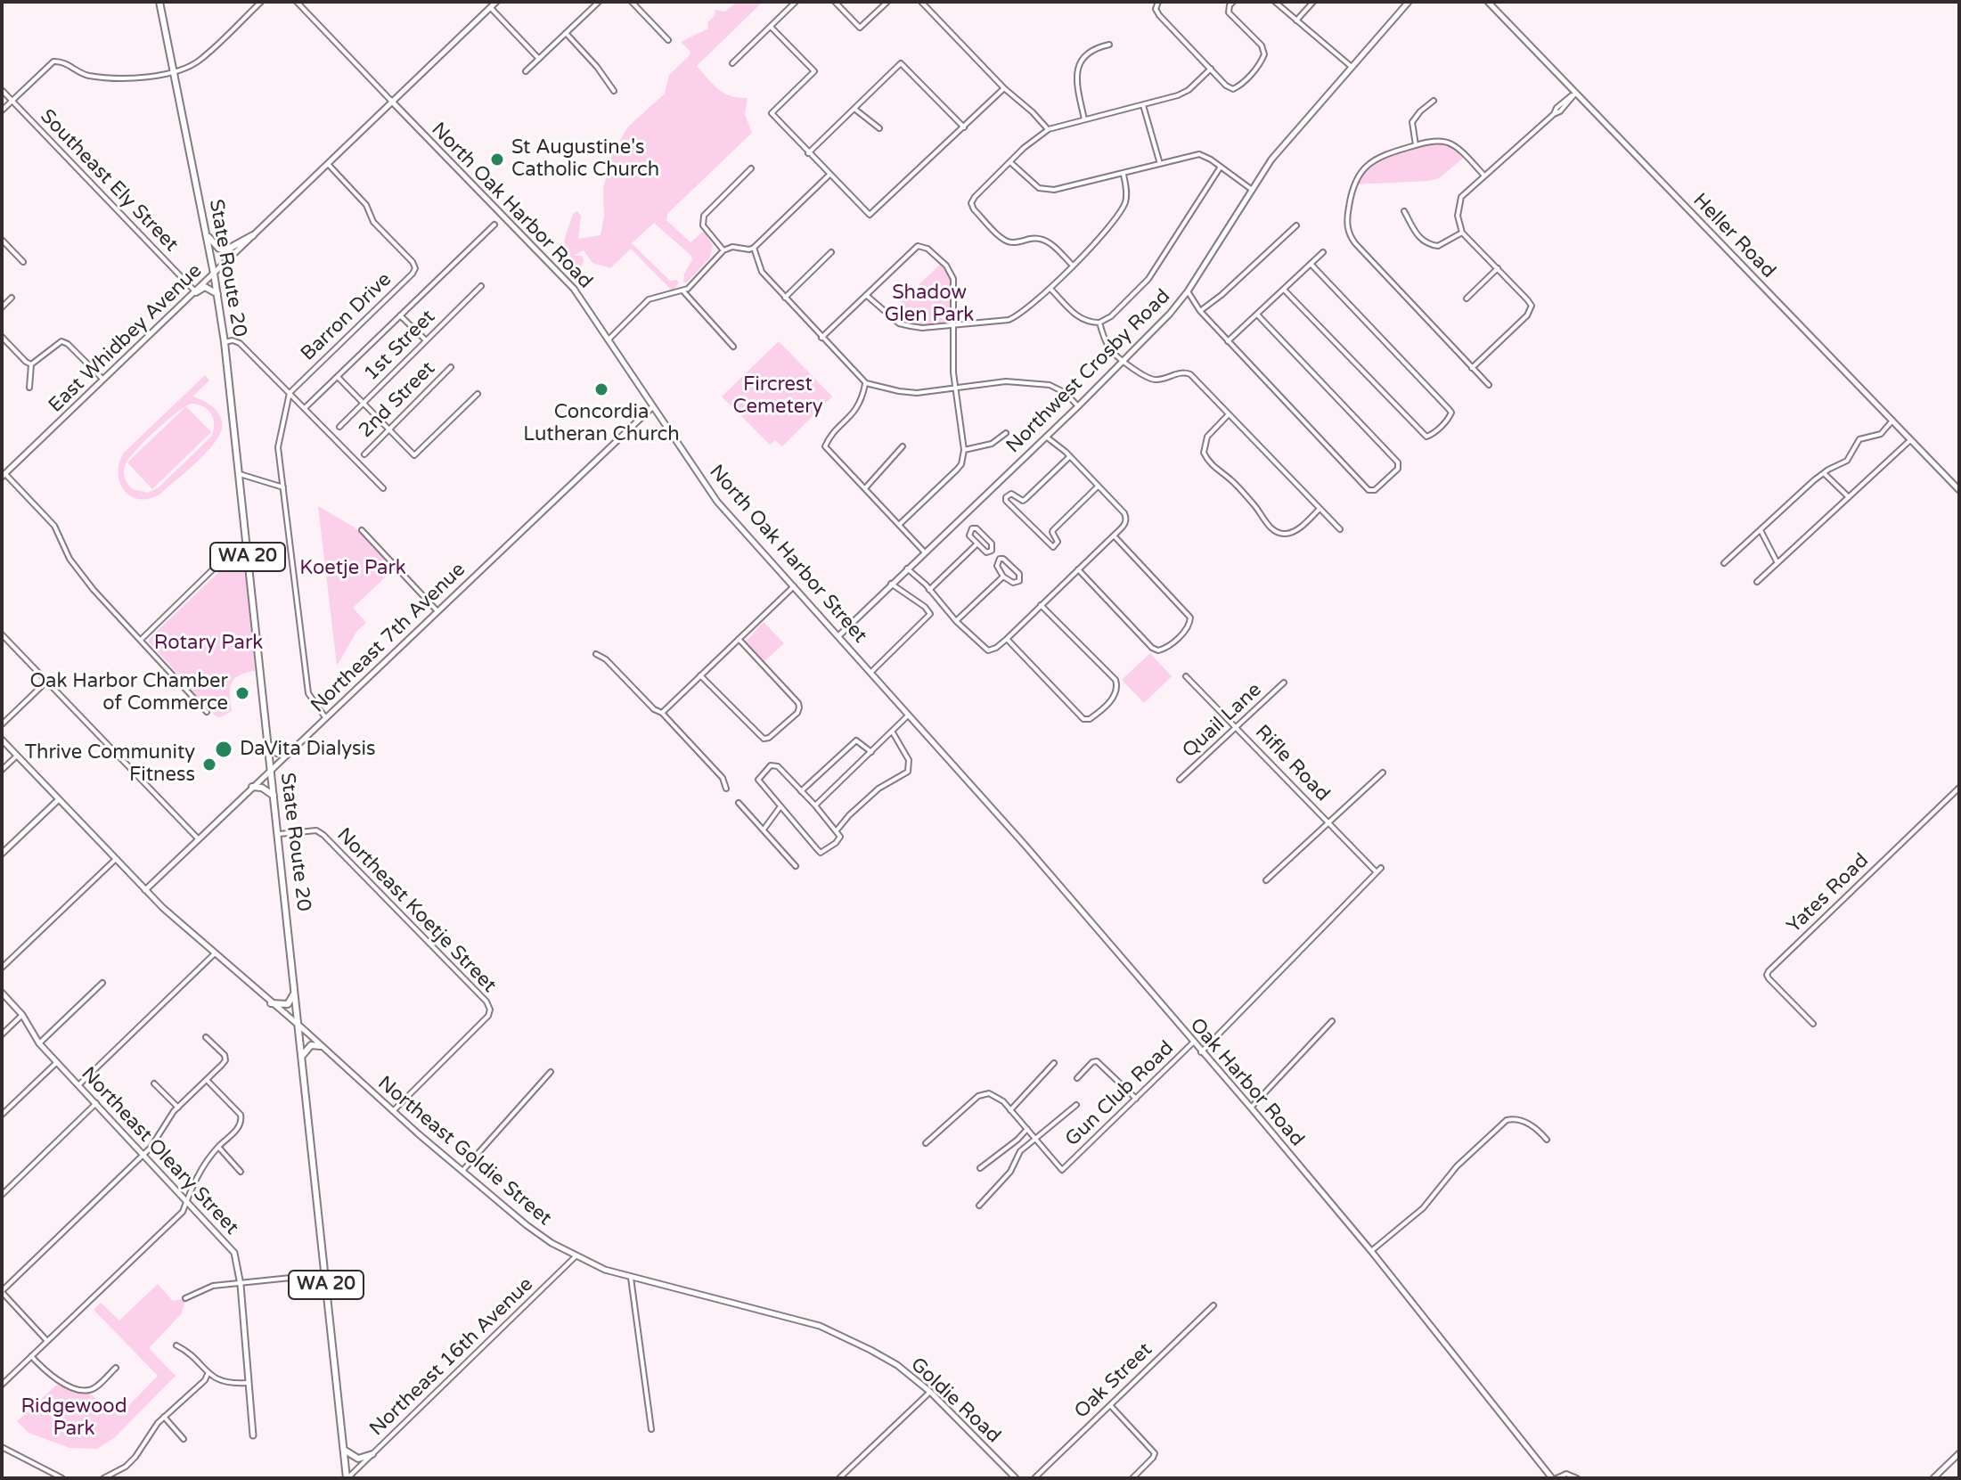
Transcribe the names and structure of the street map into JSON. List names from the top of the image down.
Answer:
{
  "streets": {
    "main road": ["State Route 20", "WA 20"],
    "street": [
      "Southeast Ely Street",
      "North Oak Harbor Road",
      "Heller Road",
      "Barron Drive",
      "East Whidbey Avenue",
      "1st Street",
      "Northwest Crosby Road",
      "2nd Street",
      "North Oak Harbor Street",
      "Northeast 7th Avenue",
      "Quail Lane",
      "Rifle Road",
      "Yates Road",
      "Northeast Koetje Street",
      "Oak Harbor Road",
      "Gun Club Road",
      "Northeast Oleary Street",
      "Northeast Goldie Street",
      "Northeast 16th Avenue",
      "Oak Street",
      "Goldie Road"
    ]
  },
  "crossings": [
    ["Southeast Ely Street", "East Whidbey Avenue"],
    ["North Oak Harbor Road", "East Whidbey Avenue"],
    ["North Oak Harbor Road", "North Oak Harbor Street"],
    ["North Oak Harbor Road", "Northeast 7th Avenue"],
    ["State Route 20", "East Whidbey Avenue"],
    ["State Route 20", "Northeast 7th Avenue"],
    ["State Route 20", "Northeast Koetje Street"],
    ["State Route 20", "Northeast Goldie Street"],
    ["State Route 20", "Northeast 16th Avenue"],
    ["Barron Drive", "East Whidbey Avenue"],
    ["Northwest Crosby Road", "North Oak Harbor Street"],
    ["North Oak Harbor Street", "Northeast 7th Avenue"],
    ["North Oak Harbor Street", "Oak Harbor Road"],
    ["Northeast 7th Avenue", "Northeast Goldie Street"],
    ["Quail Lane", "Rifle Road"],
    ["Rifle Road", "Gun Club Road"],
    ["Northeast Koetje Street", "Northeast Goldie Street"],
    ["Oak Harbor Road", "Gun Club Road"],
    ["Northeast Goldie Street", "Northeast 16th Avenue"],
    ["Northeast Goldie Street", "Goldie Road"]
  ],
  "parks": [
    "Shadow Glen Park",
    "Fircrest Cemetery",
    "Koetje Park",
    "Rotary Park",
    "Ridgewood Park"
  ],
  "places": [
    "St Augustine's Catholic Church",
    "Concordia Lutheran Church",
    "Oak Harbor Chamber of Commerce",
    "DaVita Dialysis",
    "Thrive Community Fitness"
  ]
}
